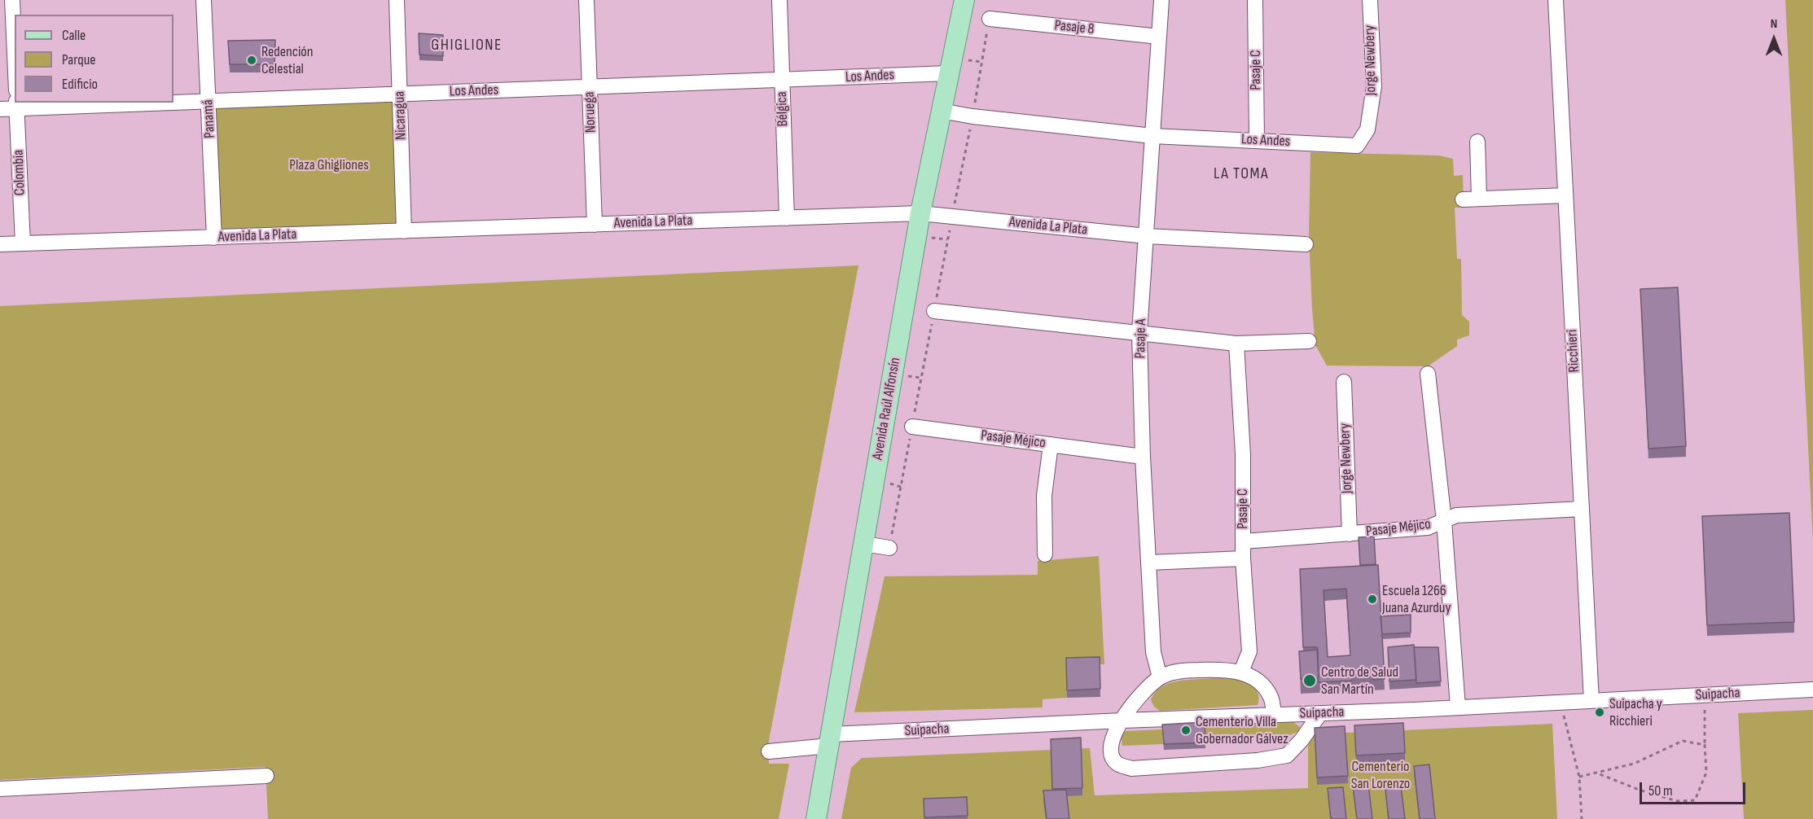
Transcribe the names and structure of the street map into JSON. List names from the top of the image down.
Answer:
{
  "streets": {
    "main road": ["Avenida Raúl Alfonsín"],
    "street": [
      "Pasaje 8",
      "Jorge Newbery",
      "Pasaje C",
      "Los Andes",
      "Bélgica",
      "Noruega",
      "Nicaragua",
      "Panamá",
      "Colombia",
      "Avenida La Plata",
      "Pasaje A",
      "Ricchieri",
      "Pasaje Méjico",
      "Suipacha"
    ]
  },
  "crossings": [
    ["Pasaje 8", "Pasaje A"],
    ["Jorge Newbery", "Los Andes"],
    ["Jorge Newbery", "Pasaje Méjico"],
    ["Pasaje C", "Los Andes"],
    ["Pasaje C", "Pasaje Méjico"],
    ["Los Andes", "Bélgica"],
    ["Los Andes", "Noruega"],
    ["Los Andes", "Nicaragua"],
    ["Los Andes", "Panamá"],
    ["Los Andes", "Colombia"],
    ["Los Andes", "Pasaje A"],
    ["Los Andes", "Avenida Raúl Alfonsín"],
    ["Bélgica", "Avenida La Plata"],
    ["Noruega", "Avenida La Plata"],
    ["Nicaragua", "Avenida La Plata"],
    ["Panamá", "Avenida La Plata"],
    ["Colombia", "Avenida La Plata"],
    ["Avenida La Plata", "Pasaje A"],
    ["Avenida La Plata", "Avenida Raúl Alfonsín"],
    ["Pasaje A", "Pasaje Méjico"],
    ["Ricchieri", "Pasaje Méjico"],
    ["Ricchieri", "Suipacha"],
    ["Avenida Raúl Alfonsín", "Suipacha"]
  ],
  "districts": ["GHIGLIONE", "LA TOMA"],
  "parks": ["Plaza Ghigliones", "Cementerio San Lorenzo"],
  "places": [
    "Redención Celestial",
    "Escuela 1266 Juana Azurduy",
    "Centro de Salud San Martín",
    "Suipacha y Ricchieri",
    "Cementerio Villa Gobernador Gálvez"
  ],
  "legend": ["Calle", "Parque", "Edificio"],
  "scale_bar": "50 m",
  "north": "top"
}
